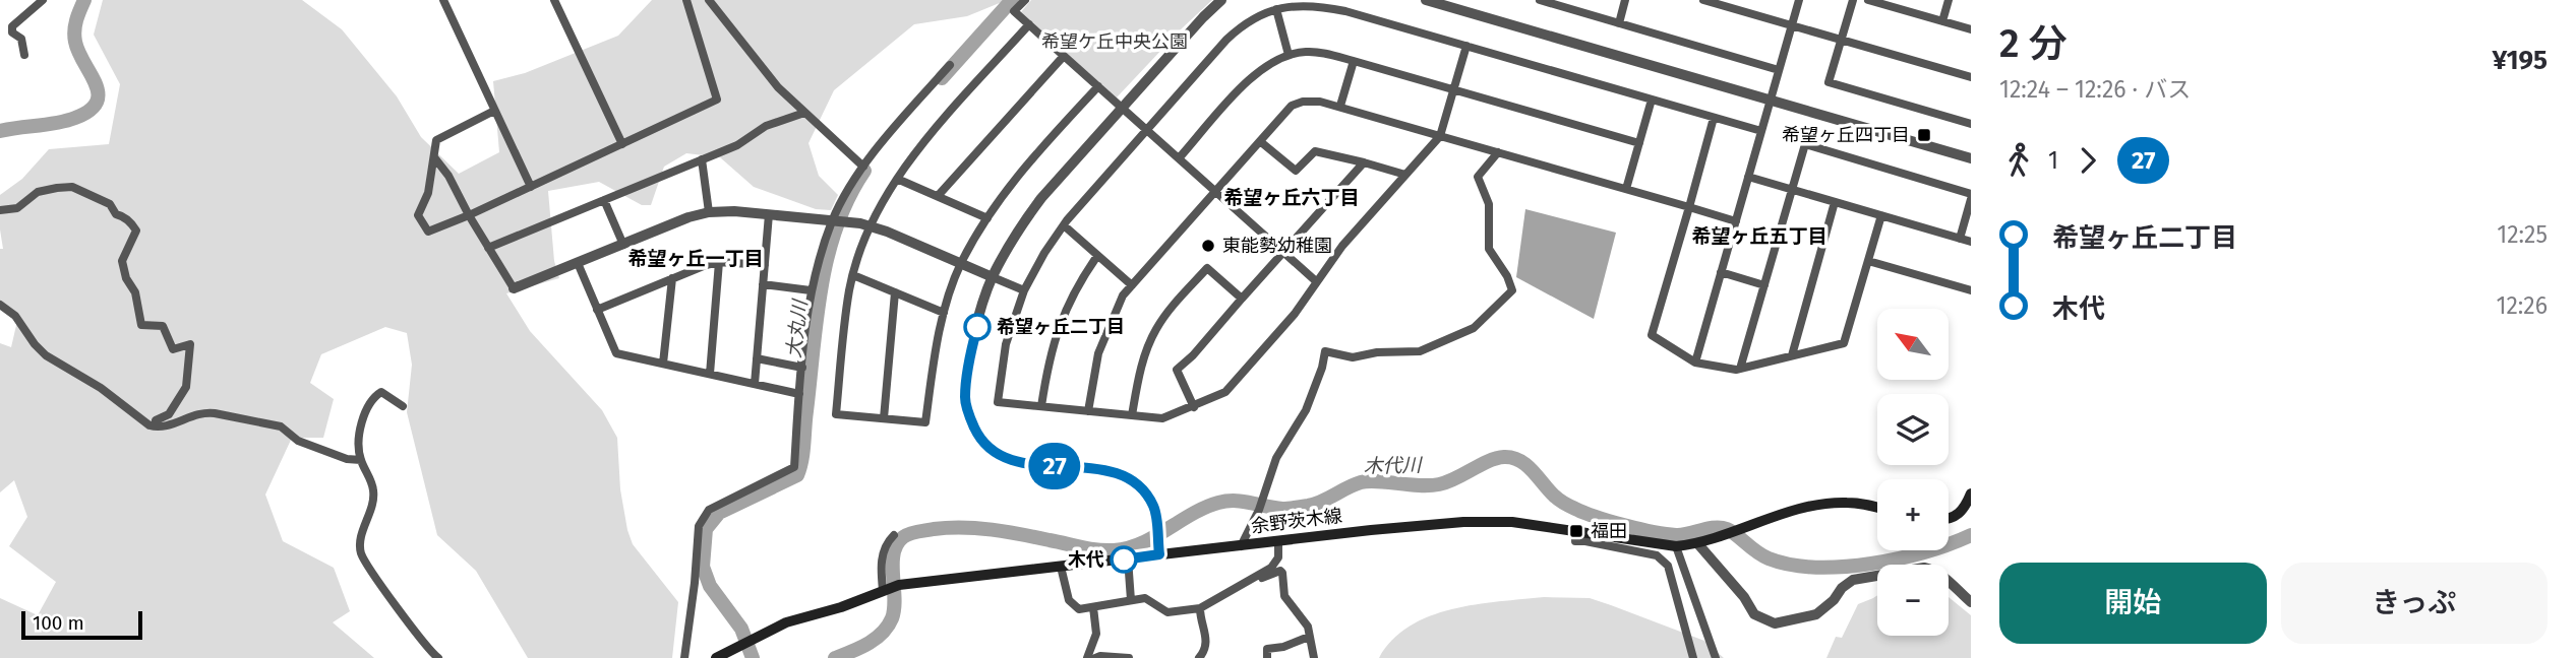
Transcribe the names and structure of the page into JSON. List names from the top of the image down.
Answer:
{
  "streets": {
    "main road": ["余野茨木線"]
  },
  "districts": ["希望ヶ丘六丁目", "希望ヶ丘五丁目", "希望ヶ丘一丁目"],
  "water": ["大丸川", "木代川"],
  "parks": ["希望ケ丘中央公園"],
  "places": {
    "transit": ["希望ヶ丘四丁目", "福田"],
    "other": ["東能勢幼稚園", "希望ヶ丘二丁目", "木代"]
  },
  "lines": ["bus line 27"],
  "scale_bar": "100 m",
  "north": "top left",
  "page": {
    "on_map": "27",
    "heading": ["2 分", "12:24 – 12:26 · バス", "¥195"],
    "legs": ["1", "27"],
    "list": [
      {
        "name": "希望ヶ丘二丁目",
        "value": "12:25"
      },
      {
        "name": "木代",
        "value": "12:26"
      }
    ],
    "map_buttons": ["+", "−"],
    "buttons": ["開始", "きっぷ"],
    "scale": "100 m"
  }
}
